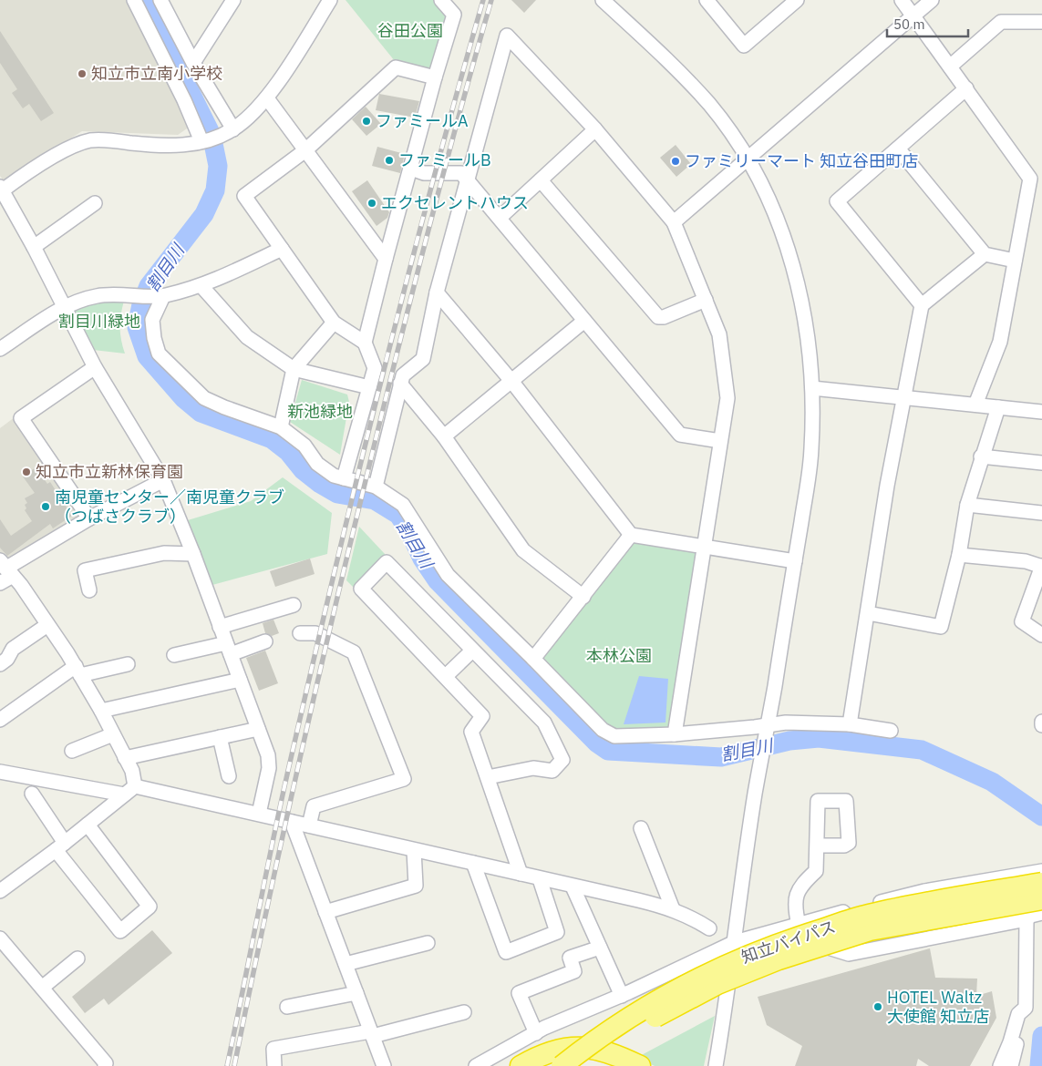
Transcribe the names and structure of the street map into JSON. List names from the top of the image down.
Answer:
{
  "streets": {
    "highway": ["知立バイパス"]
  },
  "water": ["割目川"],
  "parks": [
    "谷田公園",
    "割目川緑地",
    "新池緑地",
    "本林公園"
  ],
  "places": [
    "知立市立南小学校",
    "ファミールA",
    "ファミールB",
    "ファミリーマート 知立谷田町店",
    "エクセレントハウス",
    "知立市立新林保育園",
    "南児童センター／南児童クラブ （つばさクラブ）",
    "HOTEL Waltz 大使館 知立店"
  ],
  "scale_bar": "50 m"
}
